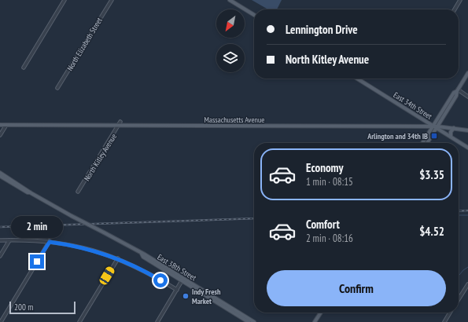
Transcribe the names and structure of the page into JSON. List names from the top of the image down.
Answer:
{
  "streets": {
    "main road": ["East 34th Street", "Massachusetts Avenue", "East 38th Street"],
    "street": ["North Elizabeth Street", "North Kitley Avenue"]
  },
  "crossings": [
    ["East 34th Street", "Massachusetts Avenue"],
    ["Massachusetts Avenue", "North Kitley Avenue"]
  ],
  "places": {
    "transit": ["Arlington and 34th IB"],
    "other": ["Indy Fresh Market"]
  },
  "scale_bar": "200 m",
  "north": "bottom left",
  "page": {
    "banner": ["Lennington Drive", "North Kitley Avenue"],
    "list": [
      {
        "name": "Economy",
        "note": "1 min · 08:15",
        "value": "$3.35"
      },
      {
        "name": "Comfort",
        "note": "2 min · 08:16",
        "value": "$4.52"
      }
    ],
    "bubble": "2 min",
    "buttons": "Confirm",
    "scale": "200 m"
  }
}
